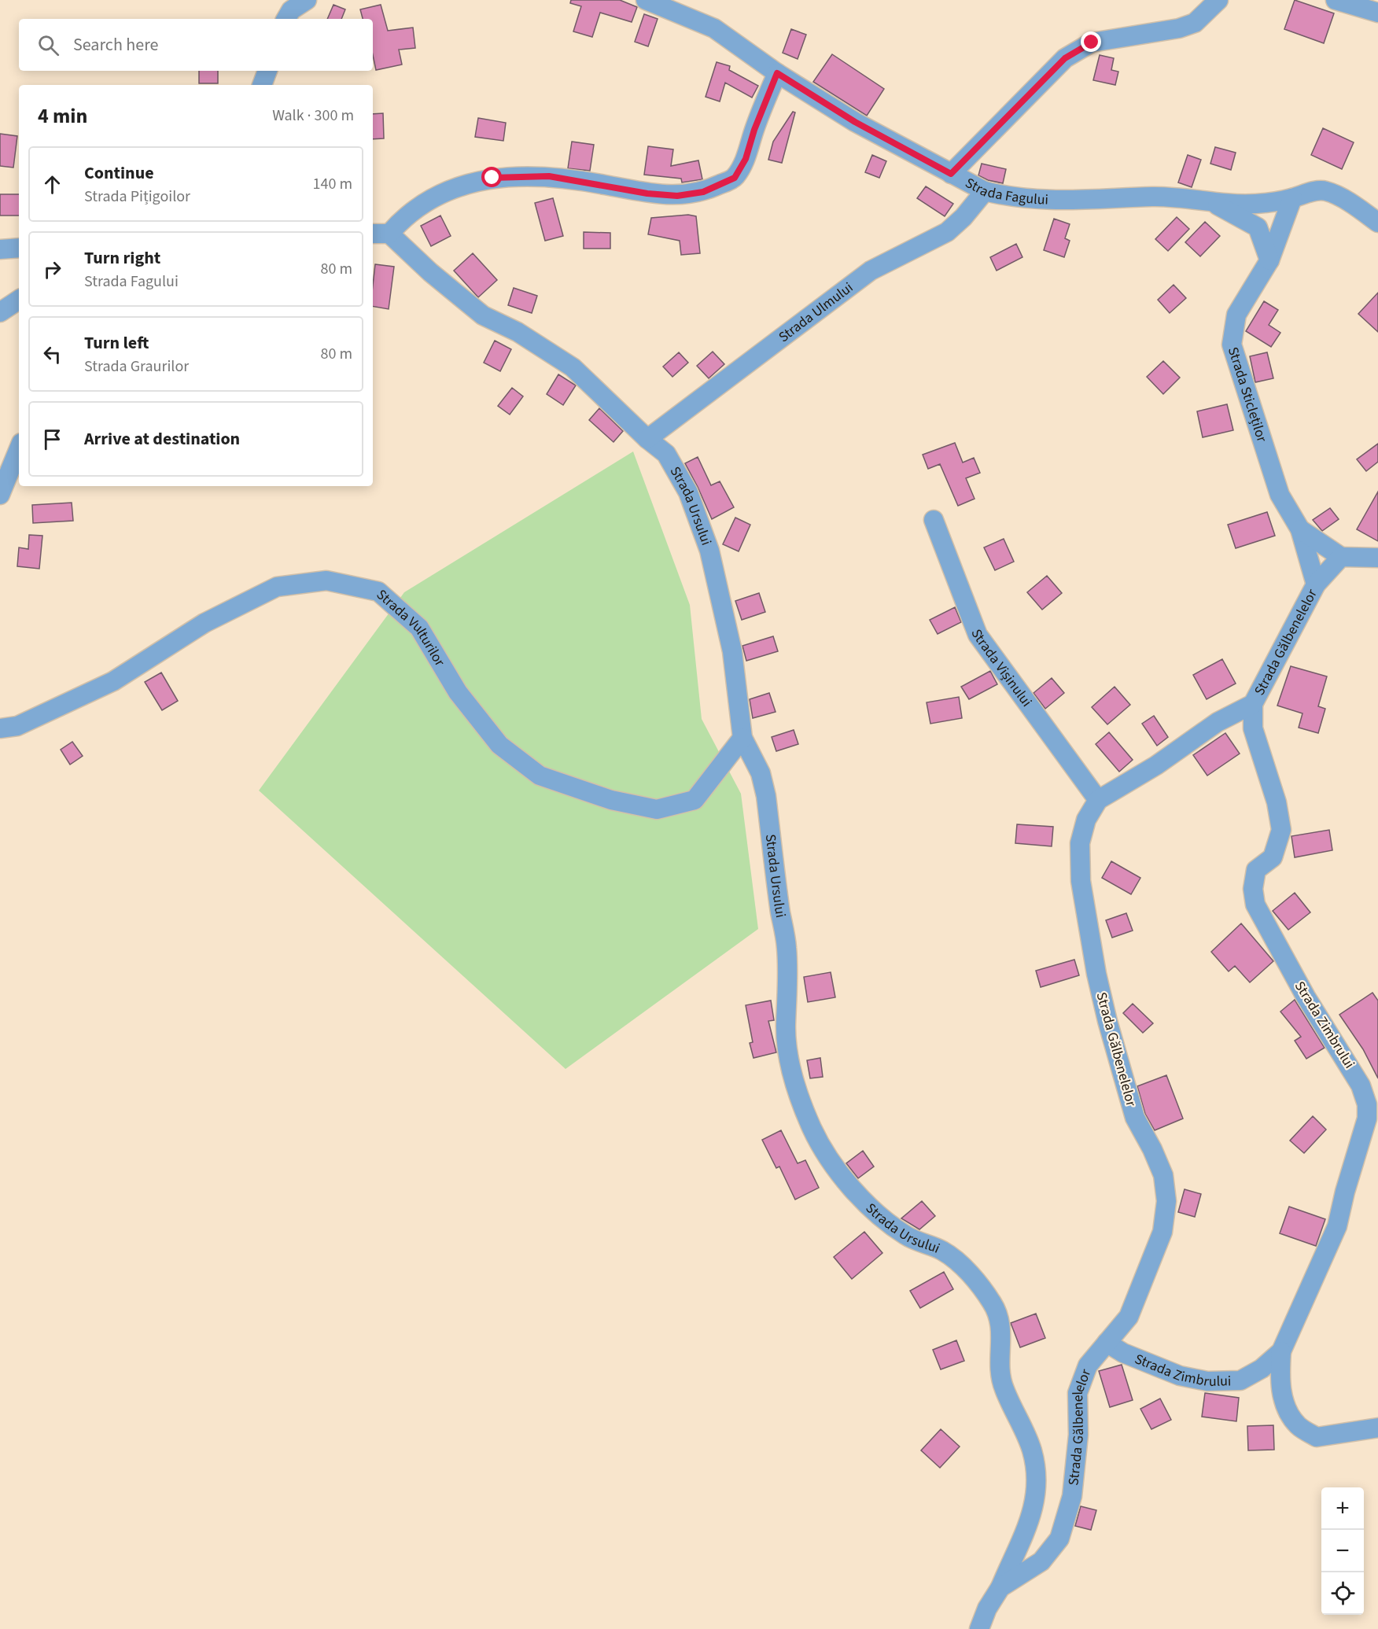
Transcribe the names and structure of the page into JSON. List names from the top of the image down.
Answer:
{
  "streets": {
    "street": [
      "Strada Fagului",
      "Strada Ulmului",
      "Strada Sticleților",
      "Strada Ursului",
      "Strada Vulturilor",
      "Strada Gălbenelelor",
      "Strada Vișinului",
      "Strada Zimbrului"
    ]
  },
  "crossings": [
    ["Strada Fagului", "Strada Ulmului"],
    ["Strada Fagului", "Strada Sticleților"],
    ["Strada Ulmului", "Strada Ursului"],
    ["Strada Sticleților", "Strada Gălbenelelor"],
    ["Strada Ursului", "Strada Vulturilor"],
    ["Strada Ursului", "Strada Gălbenelelor"],
    ["Strada Gălbenelelor", "Strada Vișinului"],
    ["Strada Gălbenelelor", "Strada Zimbrului"]
  ],
  "page": {
    "search": "Search here",
    "heading": ["4 min", "Walk · 300 m"],
    "list": [
      ["Continue", "Strada Pițigoilor", "140 m"],
      ["Turn right", "Strada Fagului", "80 m"],
      ["Turn left", "Strada Graurilor", "80 m"],
      "Arrive at destination"
    ],
    "map_buttons": ["+", "−"]
  }
}
